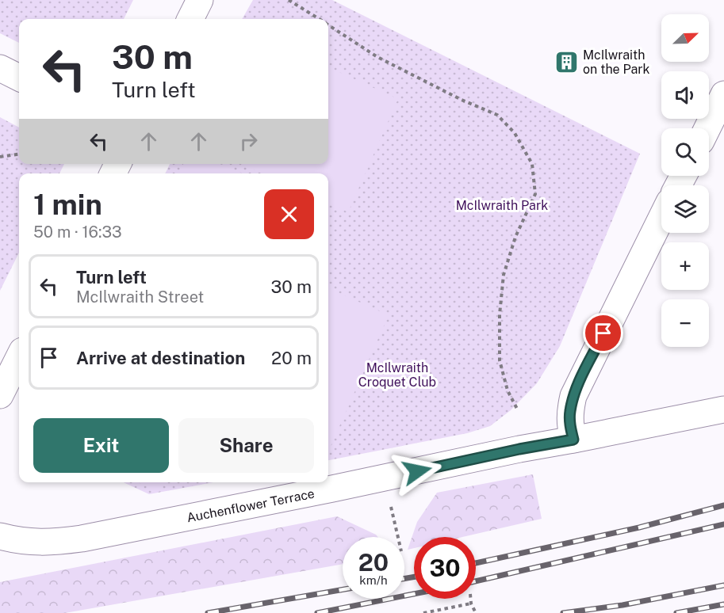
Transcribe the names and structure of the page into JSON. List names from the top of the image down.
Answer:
{
  "streets": {
    "street": ["Auchenflower Terrace"]
  },
  "parks": ["McIlwraith Park", "McIlwraith Croquet Club"],
  "places": {
    "building": ["McIlwraith on the Park"]
  },
  "north": "top right",
  "page": {
    "map_buttons": ["+", "−"],
    "turn": ["30 m", "Turn left"],
    "heading": ["1 min", "50 m · 16:33"],
    "list": [
      {
        "name": "Turn left",
        "note": "McIlwraith Street",
        "value": "30 m"
      },
      {
        "name": "Arrive at destination",
        "value": "20 m"
      }
    ],
    "buttons": ["Exit", "Share"],
    "speed": "20 km/h",
    "limit": "30"
  }
}
